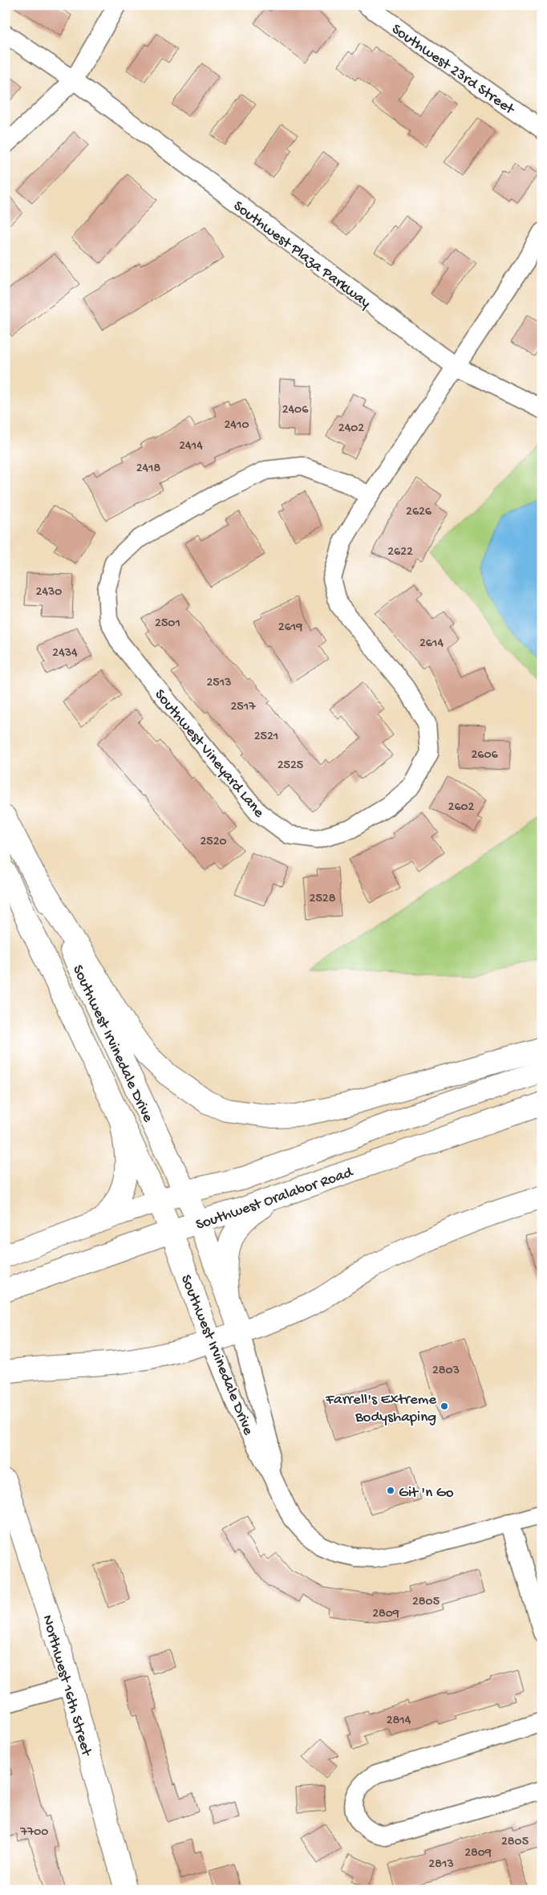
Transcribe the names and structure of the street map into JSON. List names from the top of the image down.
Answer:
{
  "streets": {
    "main road": ["Southwest Irvinedale Drive", "Southwest Oralabor Road", "Northwest 16th Street"],
    "street": ["Southwest 23rd Street", "Southwest Plaza Parkway", "Southwest Vineyard Lane"]
  },
  "crossings": [
    ["Southwest Plaza Parkway", "Southwest Vineyard Lane"],
    ["Southwest Irvinedale Drive", "Southwest Oralabor Road"]
  ],
  "places": ["Farrell's Extreme Bodyshaping", "Git 'n Go"],
  "house_numbers": [
    "2406",
    "2410",
    "2402",
    "2414",
    "2418",
    "2626",
    "2622",
    "2430",
    "2501",
    "2619",
    "2614",
    "2434",
    "2513",
    "2517",
    "2521",
    "2606",
    "2525",
    "2602",
    "2520",
    "2528",
    "2803",
    "2805",
    "2809",
    "2814",
    "7700",
    "2805",
    "2809",
    "2813"
  ]
}
